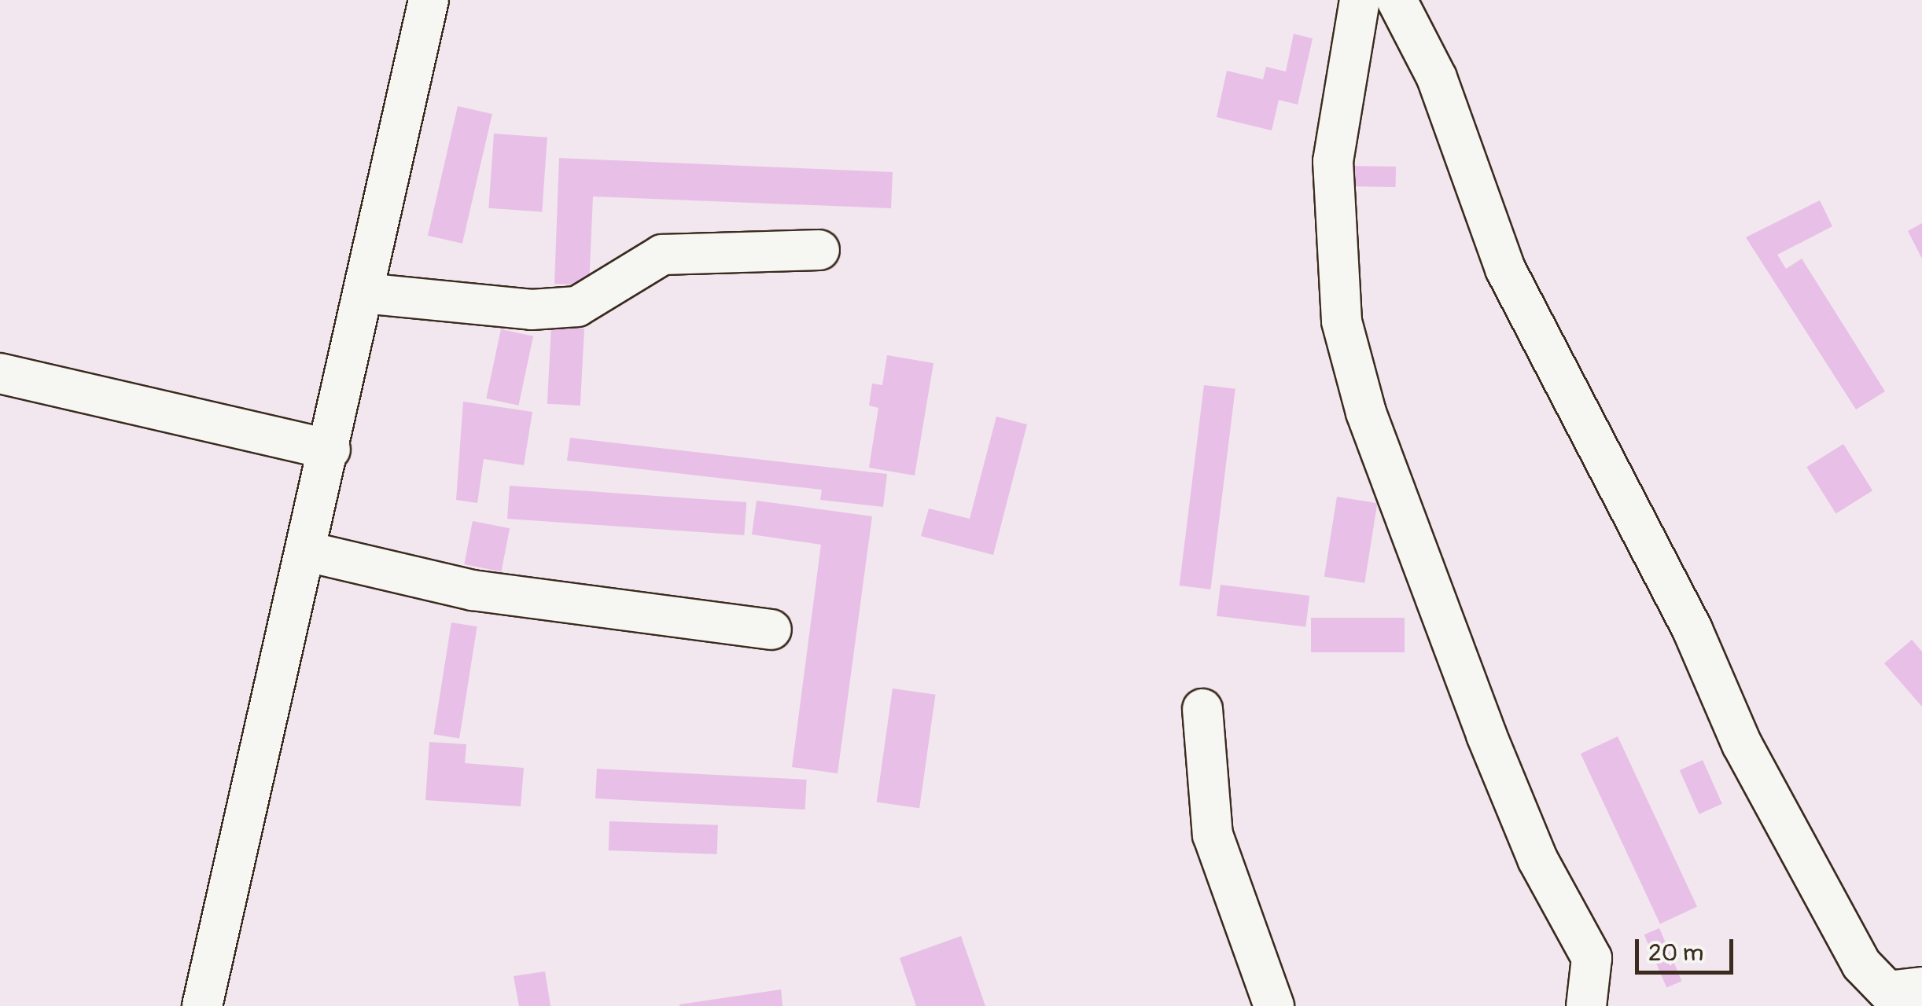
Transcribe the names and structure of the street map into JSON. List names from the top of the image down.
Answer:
{
  "scale_bar": "20 m"
}
